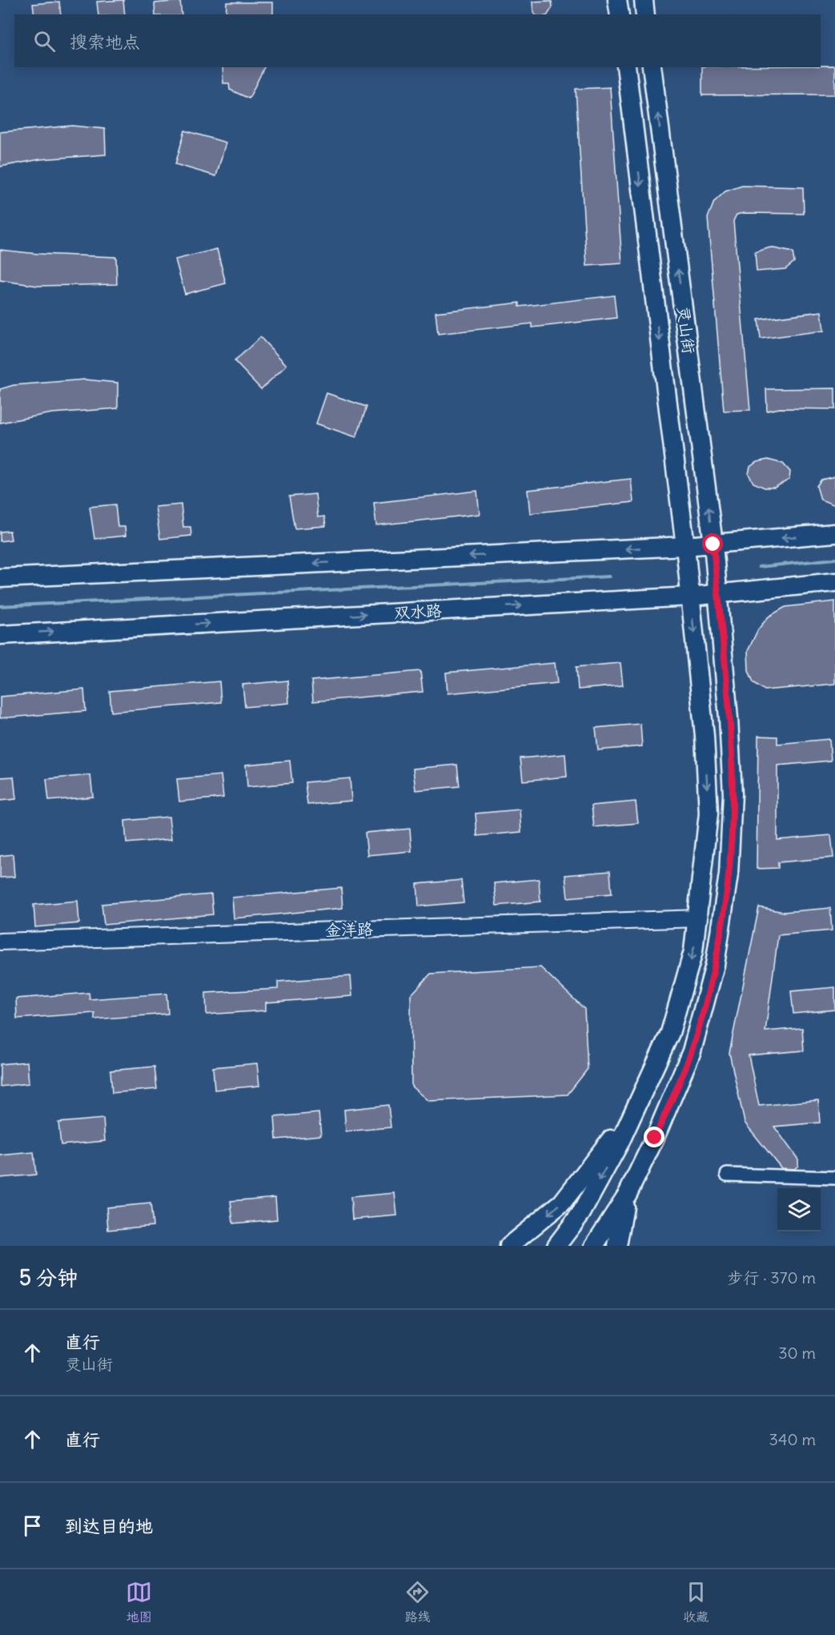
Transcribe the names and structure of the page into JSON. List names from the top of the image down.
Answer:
{
  "streets": {
    "main road": ["灵山街", "双水路"],
    "street": ["金洋路"]
  },
  "crossings": [
    ["灵山街", "双水路"],
    ["灵山街", "金洋路"]
  ],
  "page": {
    "search": "搜索地点",
    "heading": ["5 分钟", "步行 · 370 m"],
    "list": [
      ["直行", "灵山街", "30 m"],
      ["直行", "340 m"],
      "到达目的地"
    ],
    "nav": ["地图", "路线", "收藏"]
  }
}
